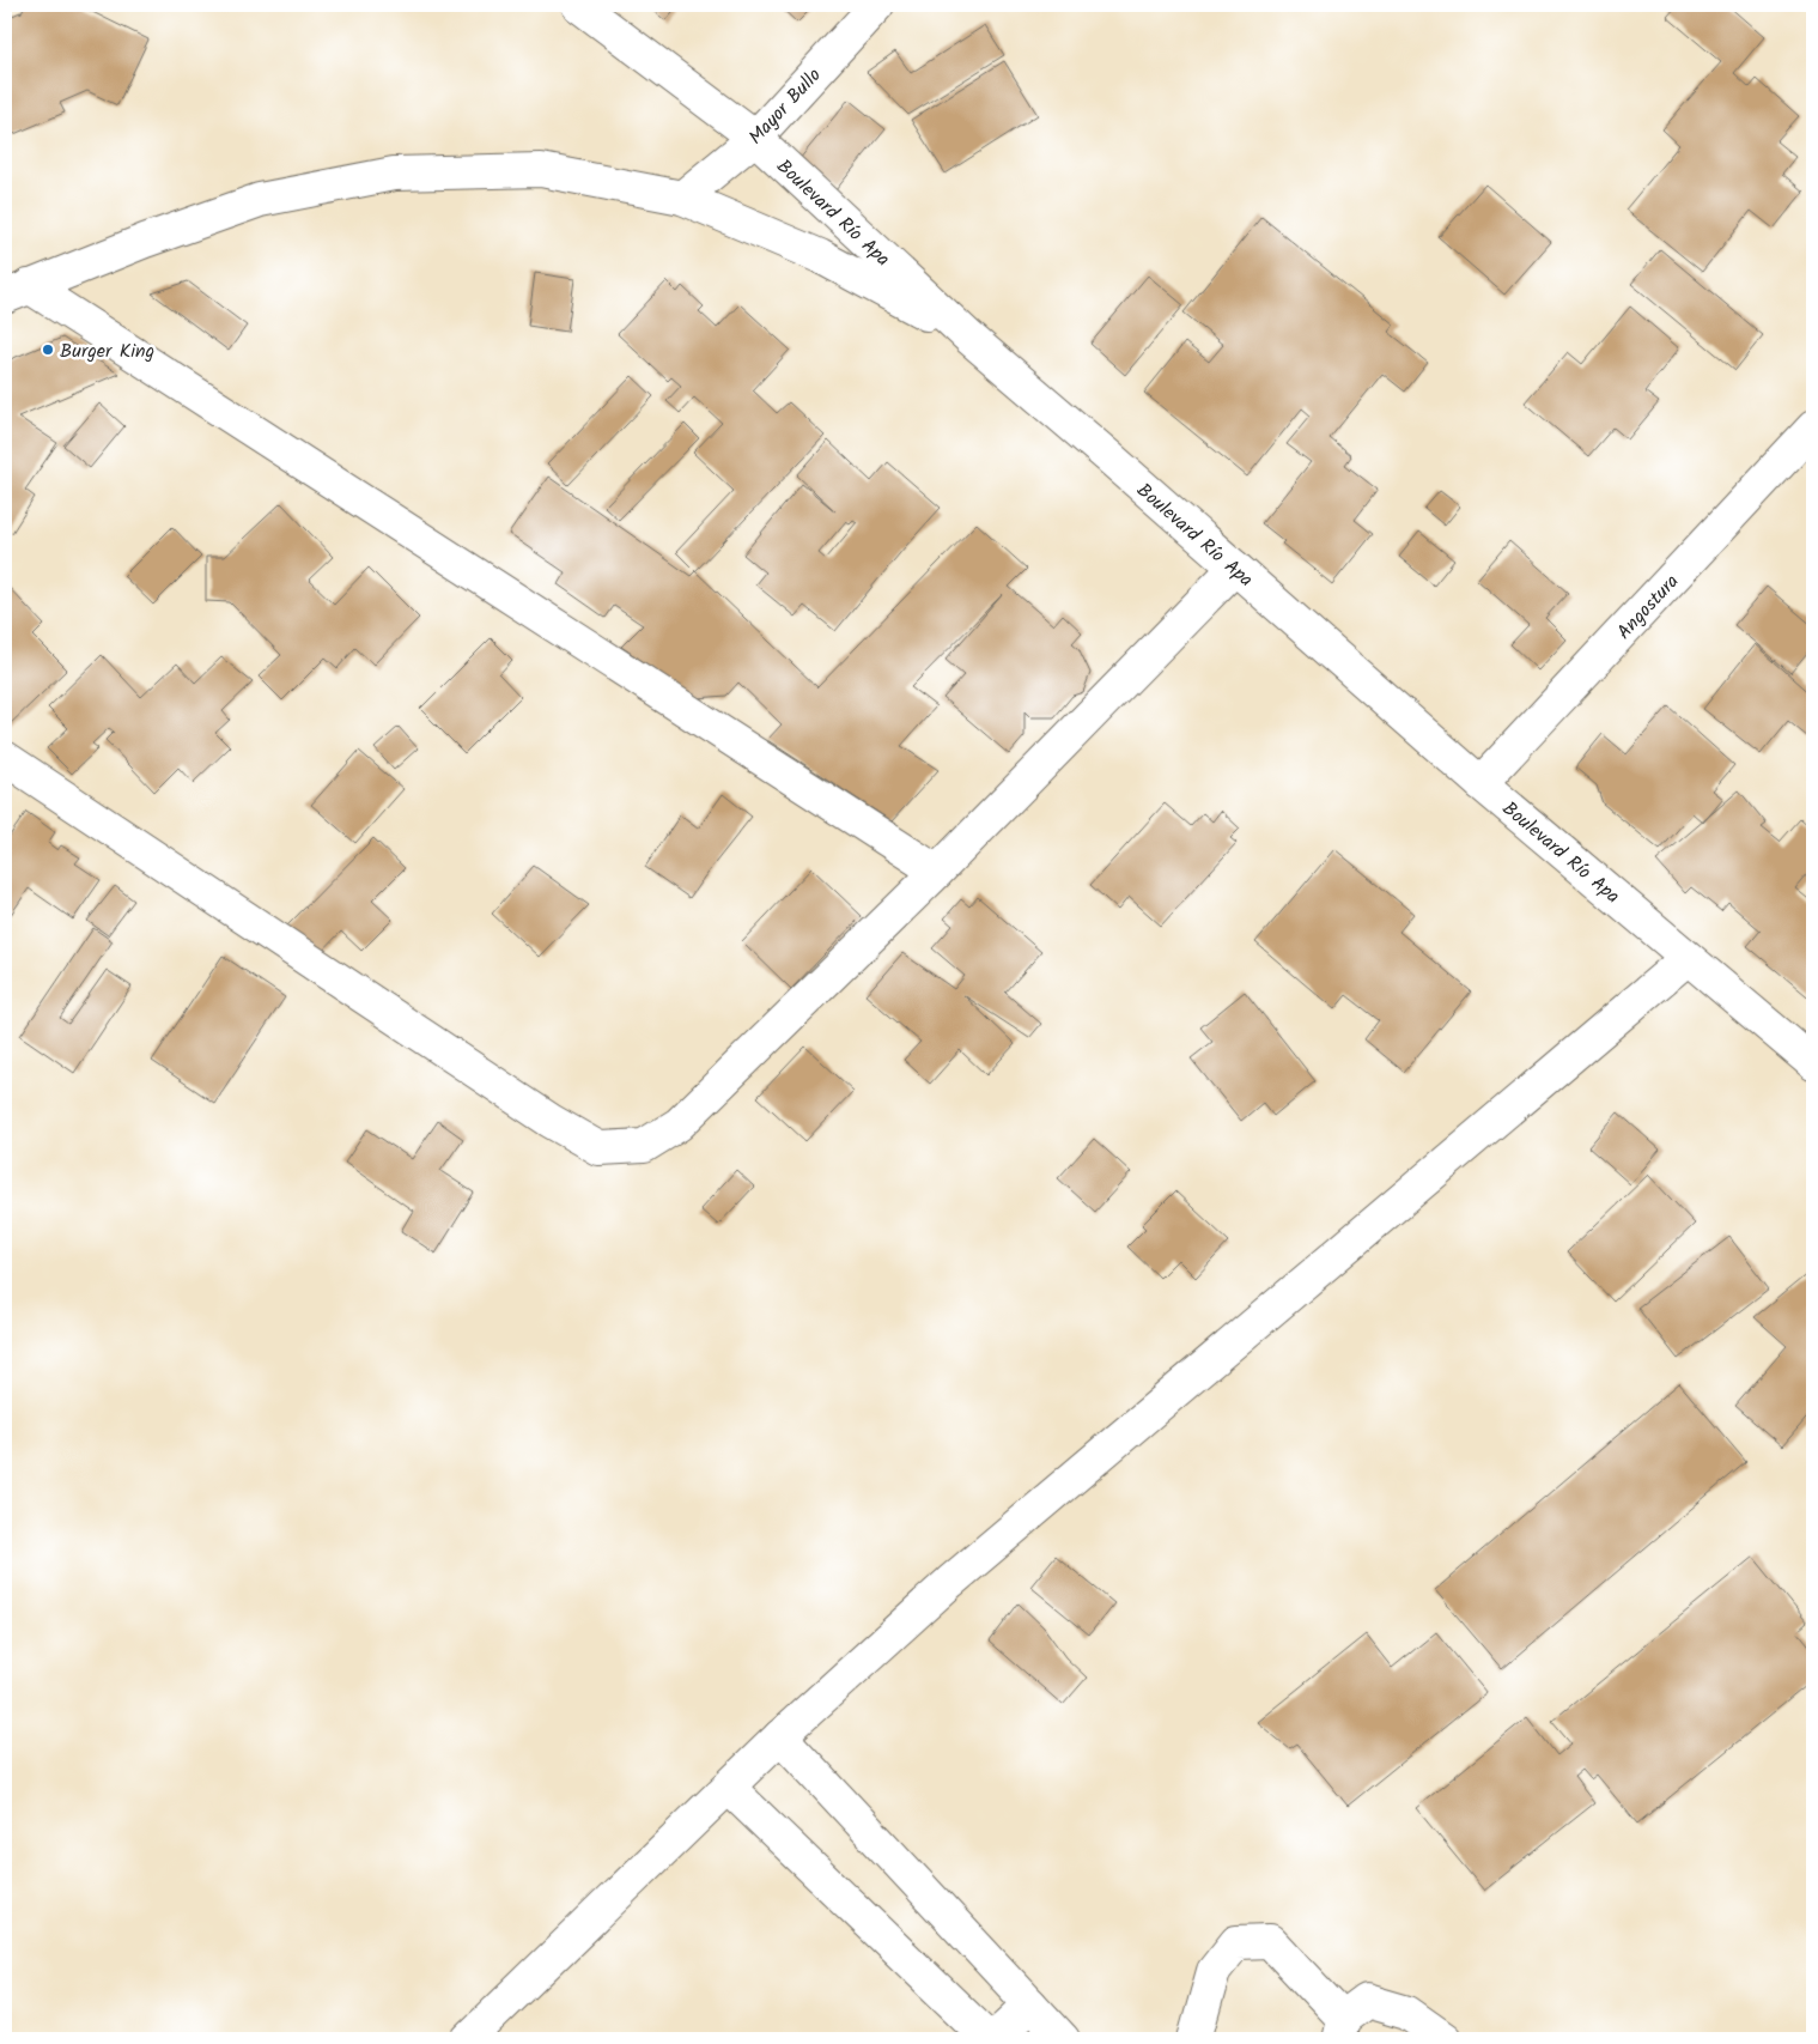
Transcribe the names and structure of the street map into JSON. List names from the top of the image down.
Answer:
{
  "streets": {
    "street": ["Mayor Bullo", "Boulevard Río Apa", "Angostura"]
  },
  "crossings": [
    ["Mayor Bullo", "Boulevard Río Apa"],
    ["Boulevard Río Apa", "Angostura"]
  ],
  "places": ["Burger King"]
}
